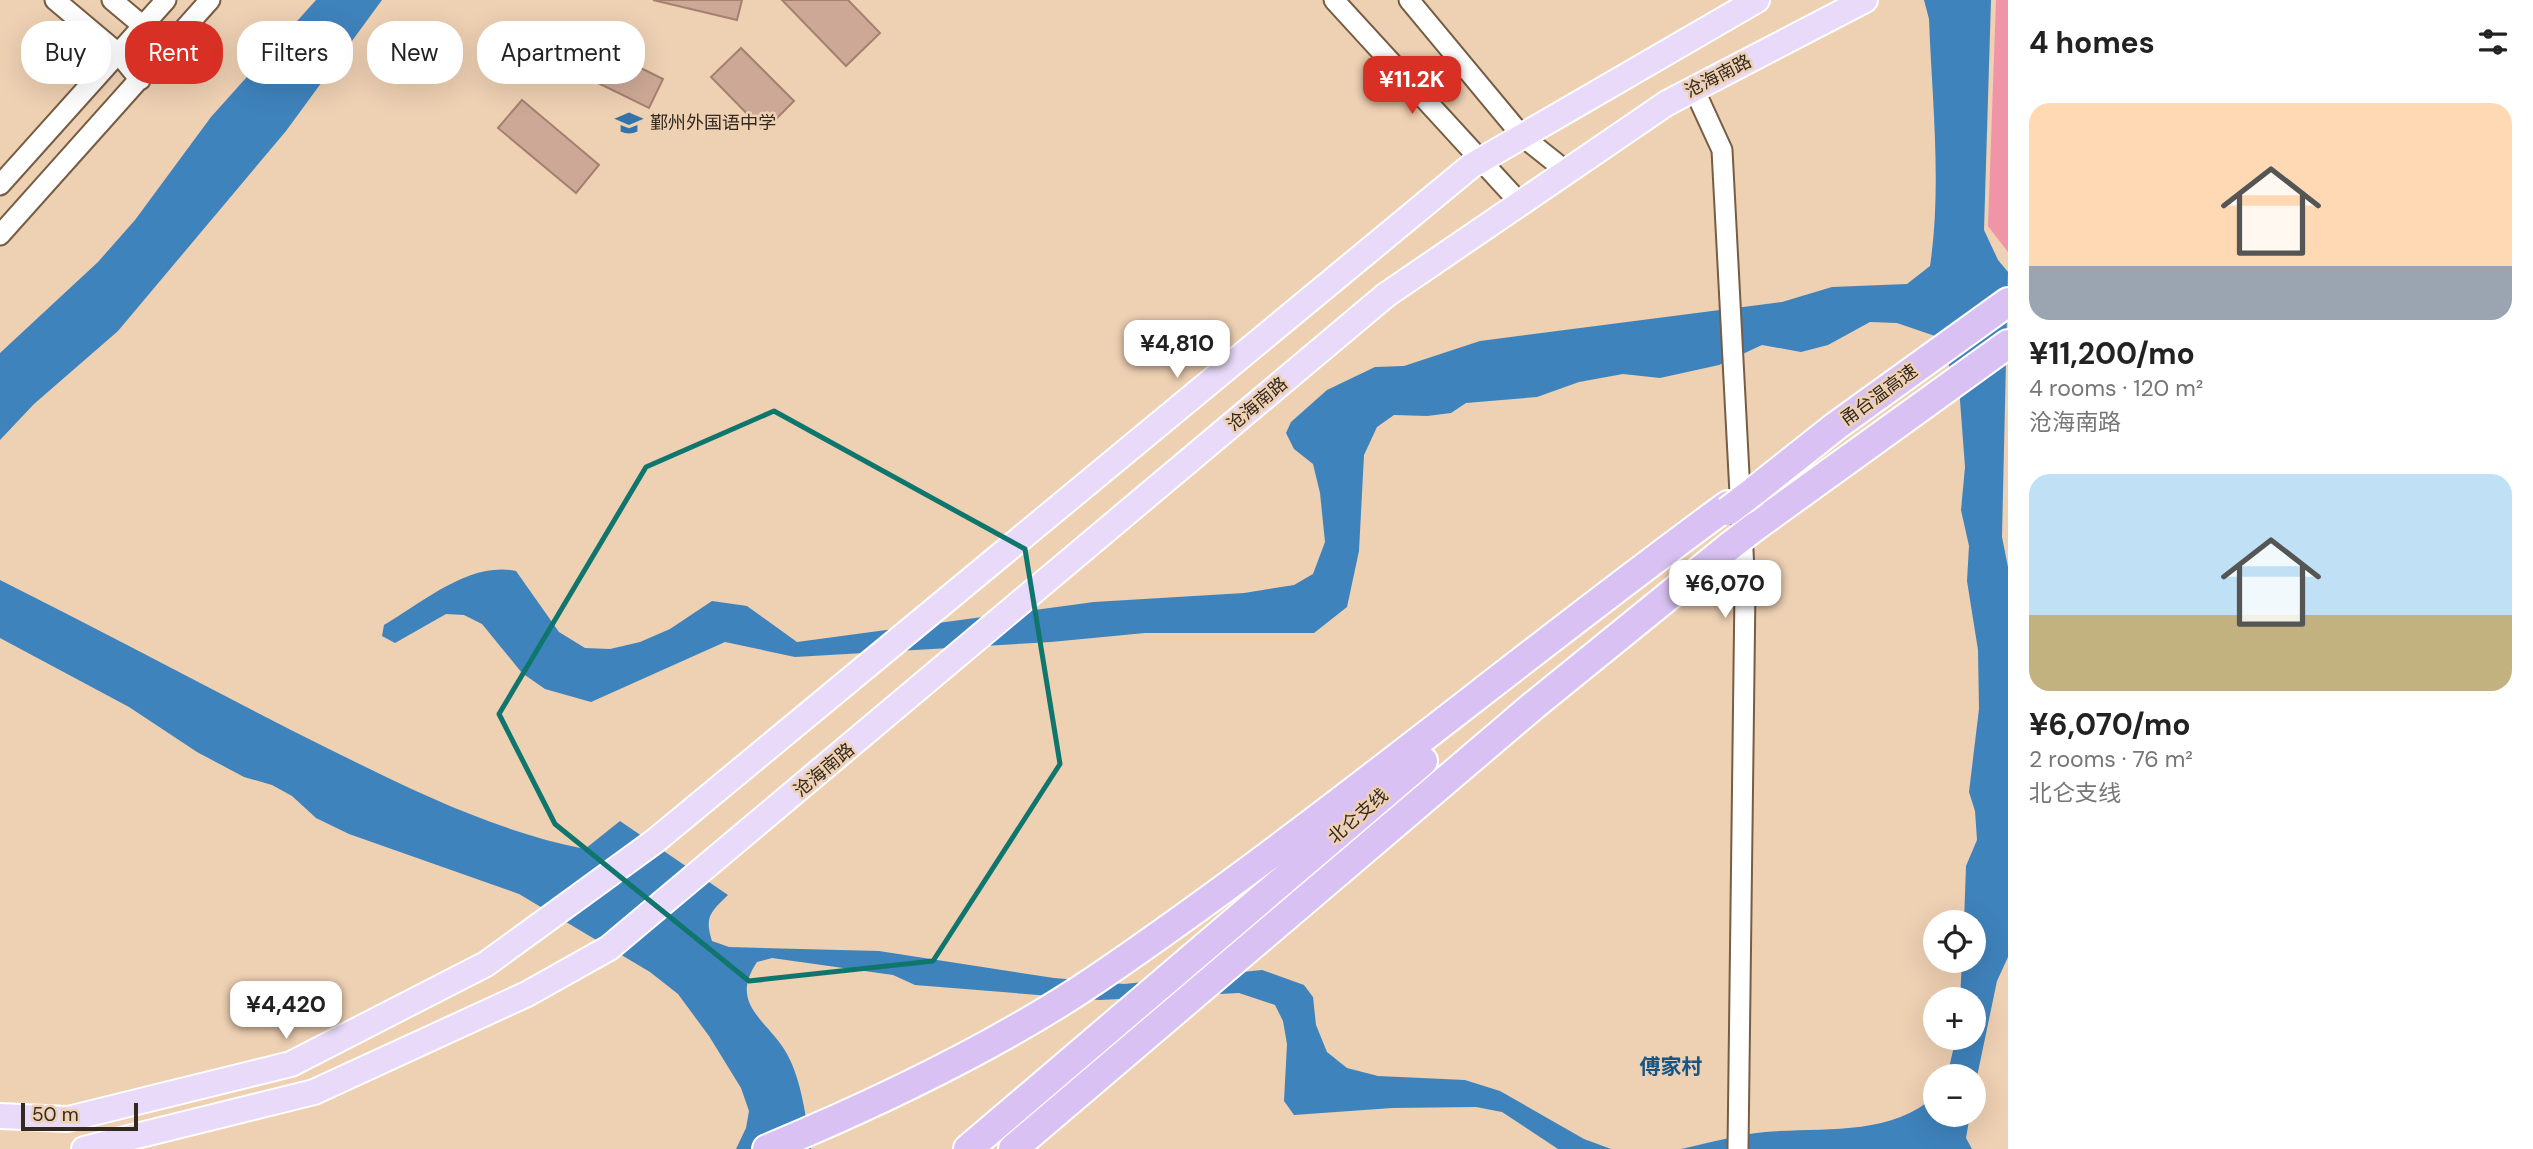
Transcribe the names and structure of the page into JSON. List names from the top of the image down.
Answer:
{
  "streets": {
    "highway": ["甬台温高速", "北仑支线"],
    "main road": ["沧海南路"]
  },
  "crossings": [
    ["甬台温高速", "北仑支线"]
  ],
  "districts": ["傅家村"],
  "places": {
    "school or university": ["鄞州外国语中学"]
  },
  "scale_bar": "50 m",
  "page": {
    "heading": "4 homes",
    "chip": [
      "Buy",
      "Rent",
      "Filters",
      "New",
      "Apartment"
    ],
    "price": [
      "¥11.2K",
      "¥4,810",
      "¥6,070",
      "¥4,420"
    ],
    "list": [
      {
        "name": "¥11,200/mo",
        "note": "4 rooms · 120 m² · 沧海南路"
      },
      {
        "name": "¥6,070/mo",
        "note": "2 rooms · 76 m² · 北仑支线"
      }
    ],
    "map_buttons": ["+", "−"],
    "scale": "50 m"
  }
}
